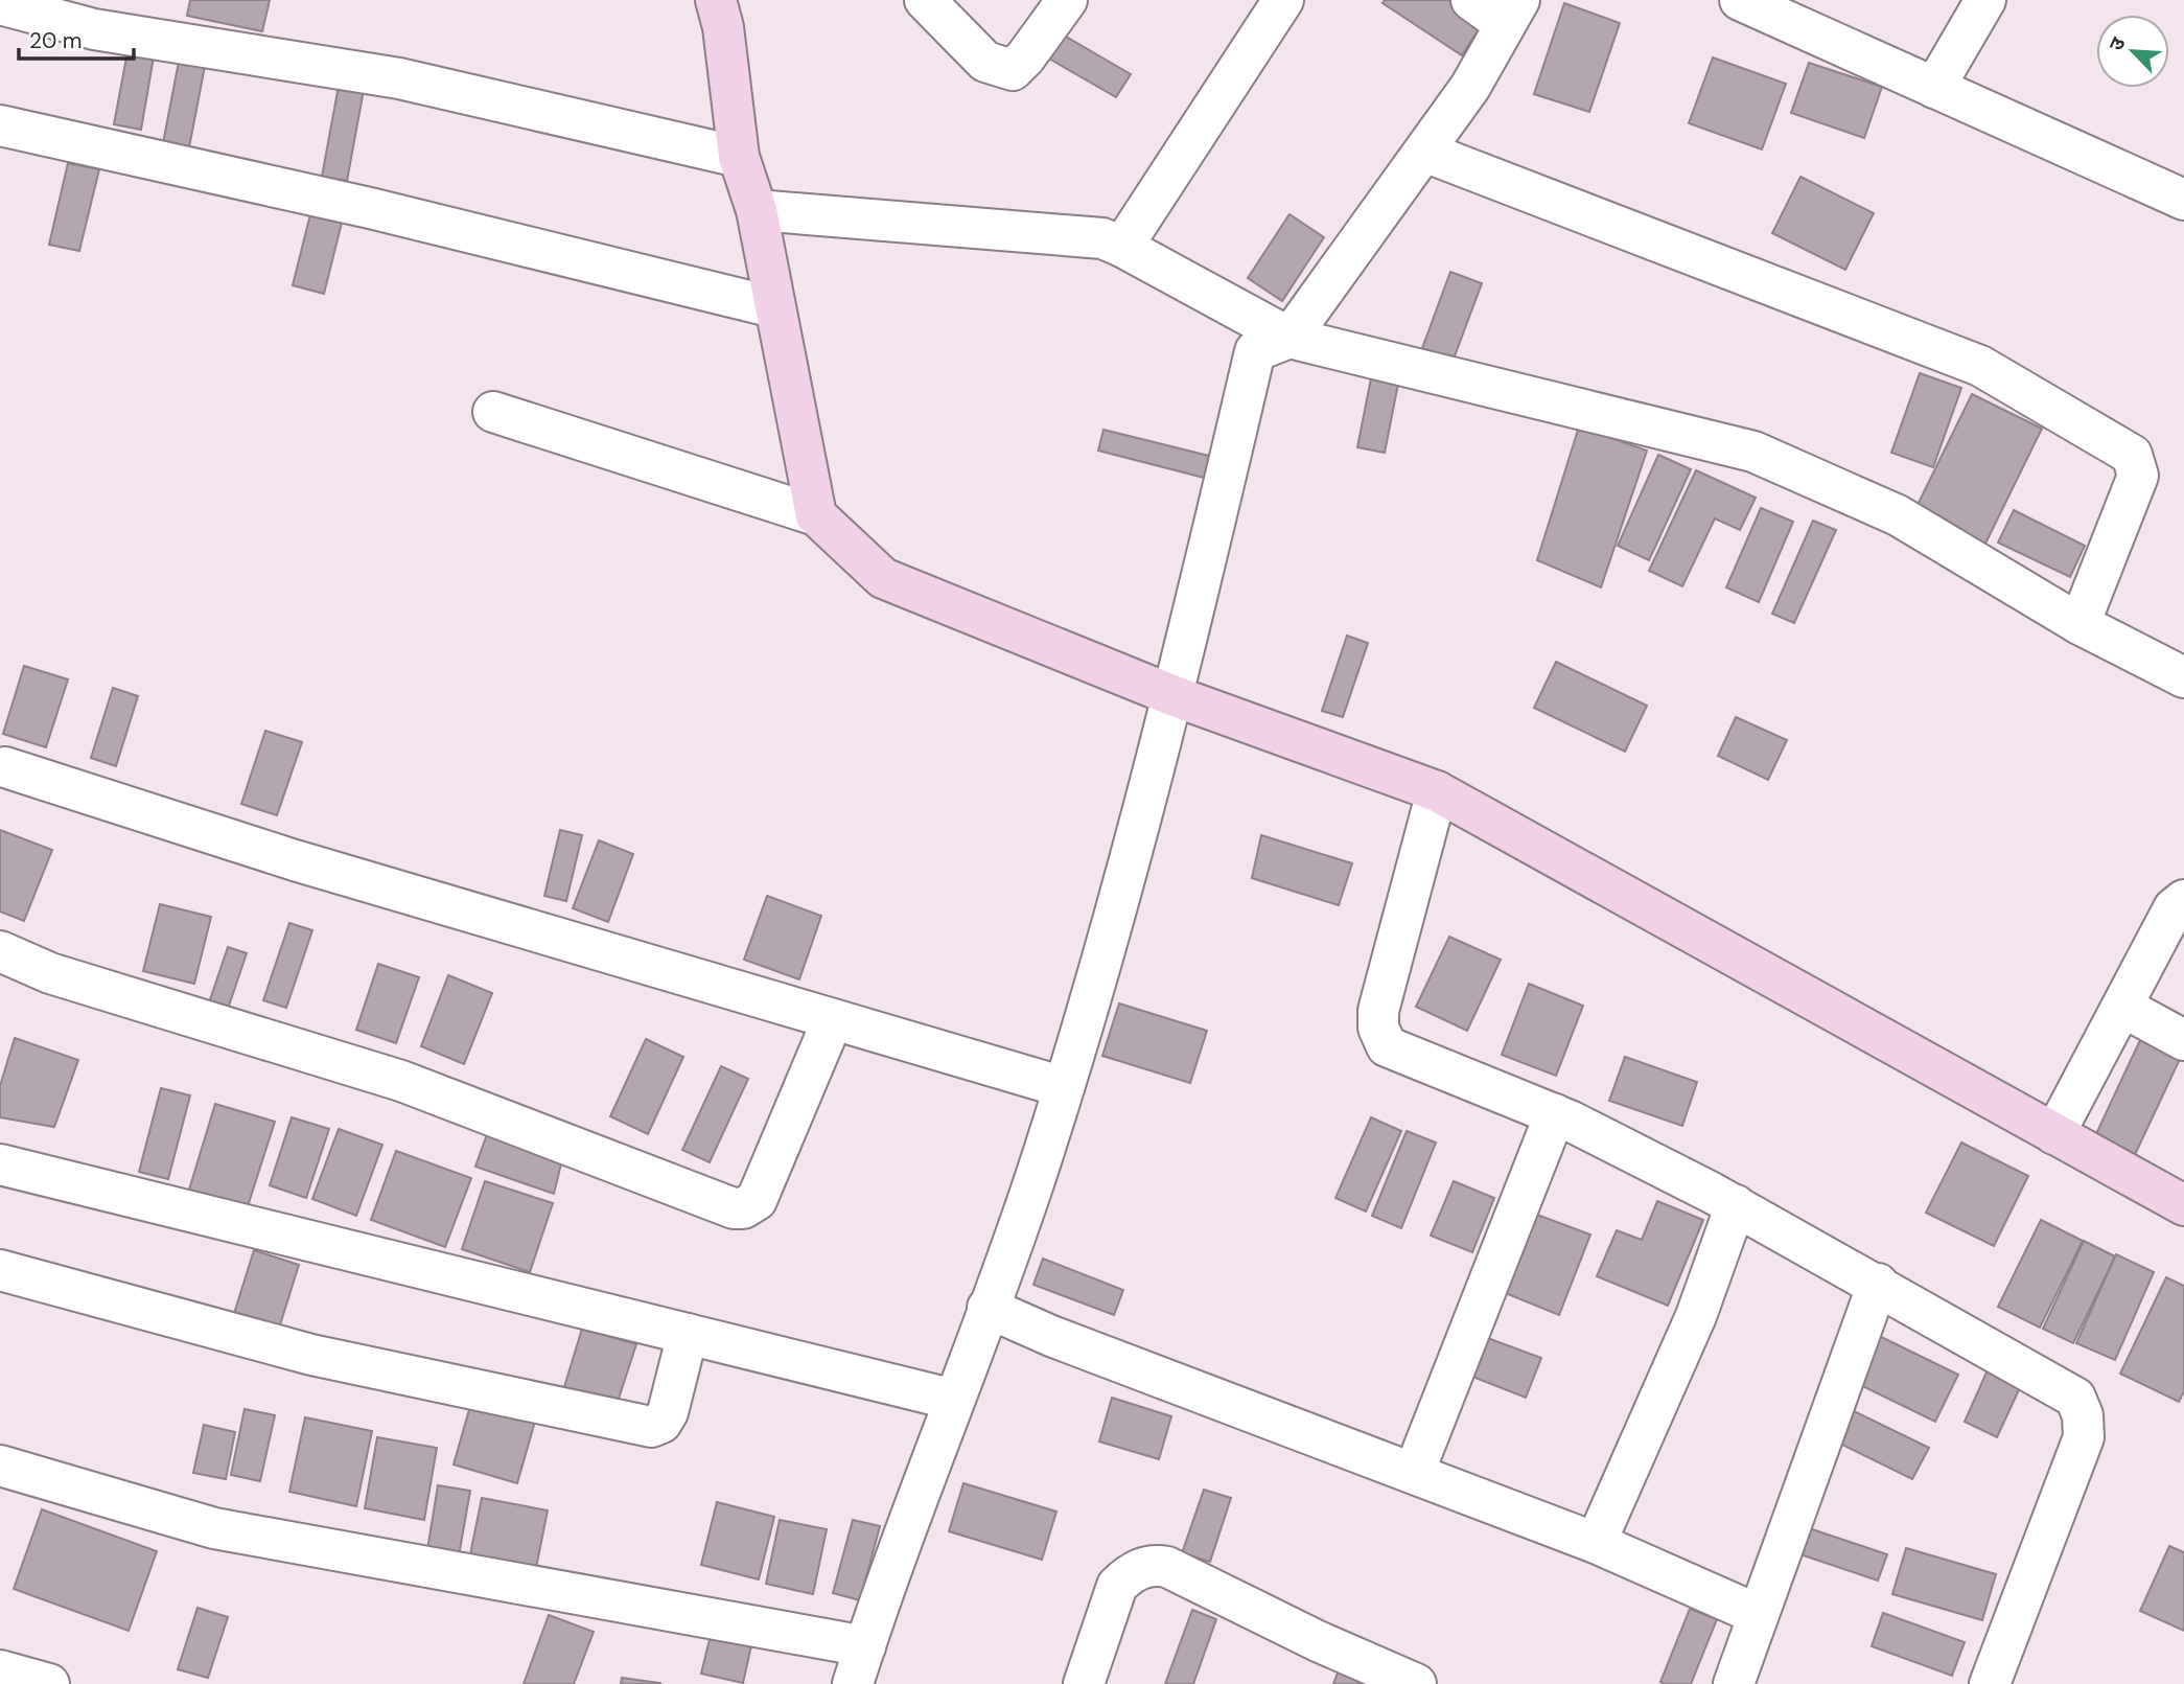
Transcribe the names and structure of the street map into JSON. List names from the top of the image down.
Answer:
{
  "scale_bar": "20 m",
  "north": "top left"
}
